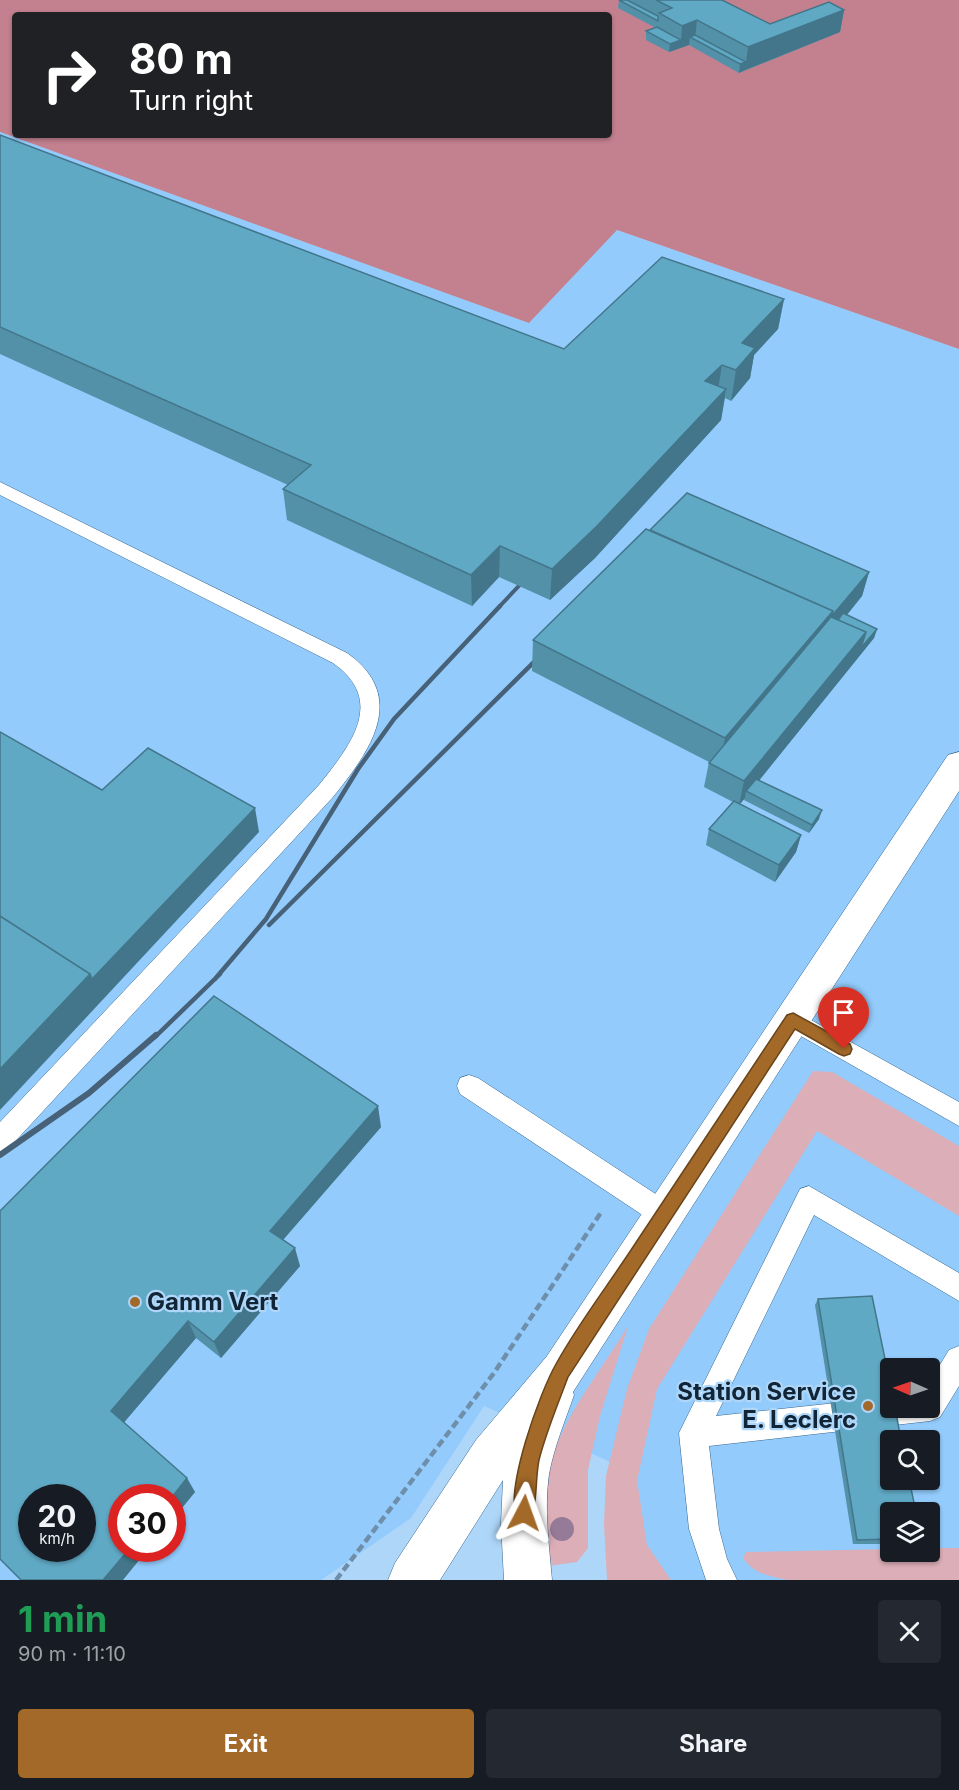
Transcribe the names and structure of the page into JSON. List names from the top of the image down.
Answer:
{
  "places": ["Gamm Vert", "Station Service E. Leclerc"],
  "north": "left",
  "page": {
    "turn": ["80 m", "Turn right"],
    "speed": "20 km/h",
    "limit": "30",
    "heading": ["1 min", "90 m · 11:10"],
    "buttons": ["Exit", "Share"]
  }
}
